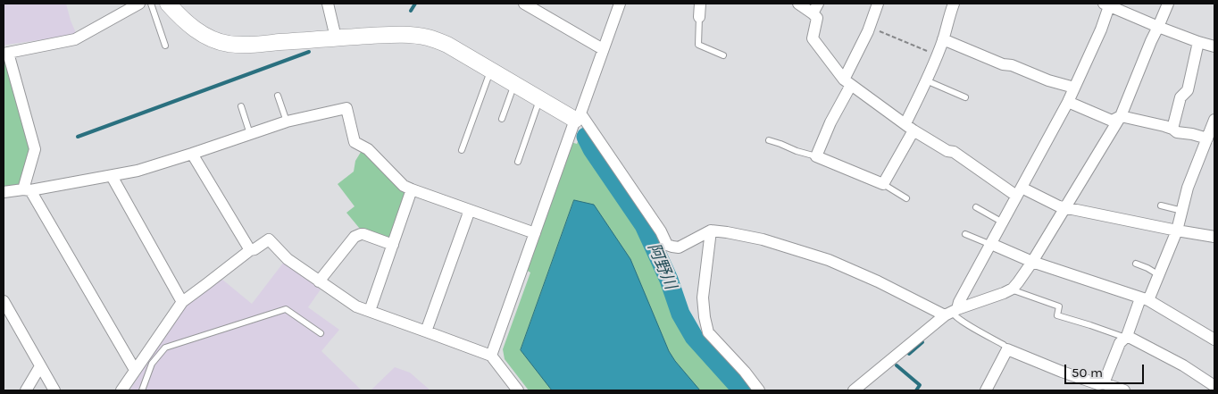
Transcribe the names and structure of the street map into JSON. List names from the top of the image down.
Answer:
{
  "water": ["阿野川"],
  "scale_bar": "50 m"
}
